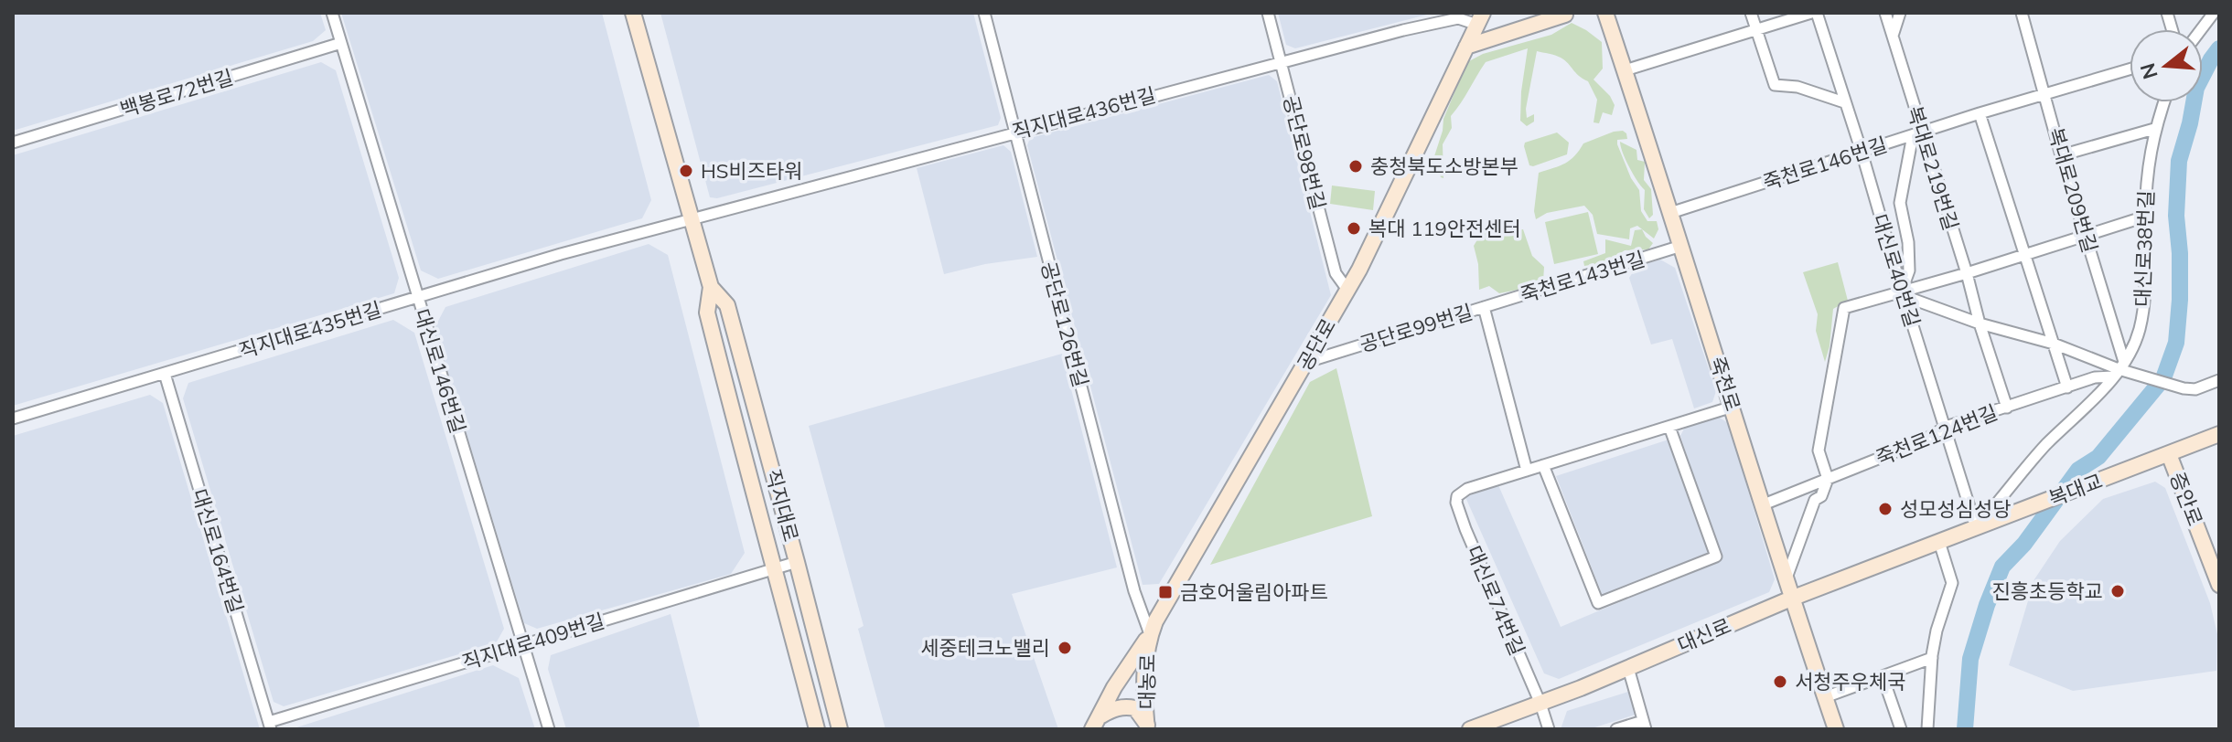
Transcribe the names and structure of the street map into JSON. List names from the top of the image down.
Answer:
{
  "streets": {
    "street": [
      "백봉로72번길",
      "직지대로436번길",
      "공단로98번길",
      "죽천로146번길",
      "복대로219번길",
      "복대로209번길",
      "대신로38번길",
      "대신로40번길",
      "죽천로143번길",
      "공단로126번길",
      "공단로99번길",
      "직지대로435번길",
      "공단로",
      "대신로146번길",
      "죽천로",
      "죽천로124번길",
      "복대교",
      "증안로",
      "직지대로",
      "대신로164번길",
      "대신로74번길",
      "대신로",
      "직지대로409번길",
      "대농로"
    ]
  },
  "crossings": [
    ["백봉로72번길", "대신로146번길"],
    ["직지대로436번길", "공단로98번길"],
    ["직지대로436번길", "공단로126번길"],
    ["직지대로436번길", "직지대로435번길"],
    ["직지대로436번길", "공단로"],
    ["직지대로436번길", "직지대로"],
    ["공단로98번길", "공단로"],
    ["죽천로146번길", "복대로219번길"],
    ["죽천로146번길", "복대로209번길"],
    ["죽천로146번길", "대신로40번길"],
    ["죽천로146번길", "죽천로"],
    ["복대로219번길", "죽천로124번길"],
    ["복대로209번길", "대신로38번길"],
    ["복대로209번길", "죽천로124번길"],
    ["대신로38번길", "대신로40번길"],
    ["대신로38번길", "죽천로124번길"],
    ["대신로38번길", "복대교"],
    ["대신로38번길", "대신로"],
    ["대신로40번길", "죽천로124번길"],
    ["대신로40번길", "복대교"],
    ["대신로40번길", "대신로"],
    ["죽천로143번길", "공단로99번길"],
    ["죽천로143번길", "죽천로"],
    ["공단로126번길", "공단로"],
    ["공단로126번길", "대농로"],
    ["공단로99번길", "공단로"],
    ["직지대로435번길", "대신로146번길"],
    ["직지대로435번길", "직지대로"],
    ["직지대로435번길", "대신로164번길"],
    ["공단로", "대농로"],
    ["대신로146번길", "직지대로409번길"],
    ["죽천로", "죽천로124번길"],
    ["죽천로", "대신로"],
    ["복대교", "증안로"],
    ["복대교", "대신로"],
    ["직지대로", "직지대로409번길"],
    ["대신로164번길", "직지대로409번길"],
    ["대신로74번길", "대신로"]
  ],
  "places": {
    "other": [
      "충청북도소방본부",
      "HS비즈타워",
      "복대 119안전센터",
      "성모성심성당",
      "진흥초등학교",
      "세중테크노밸리",
      "서청주우체국"
    ],
    "transit": ["금호어울림아파트"]
  },
  "north": "left"
}
